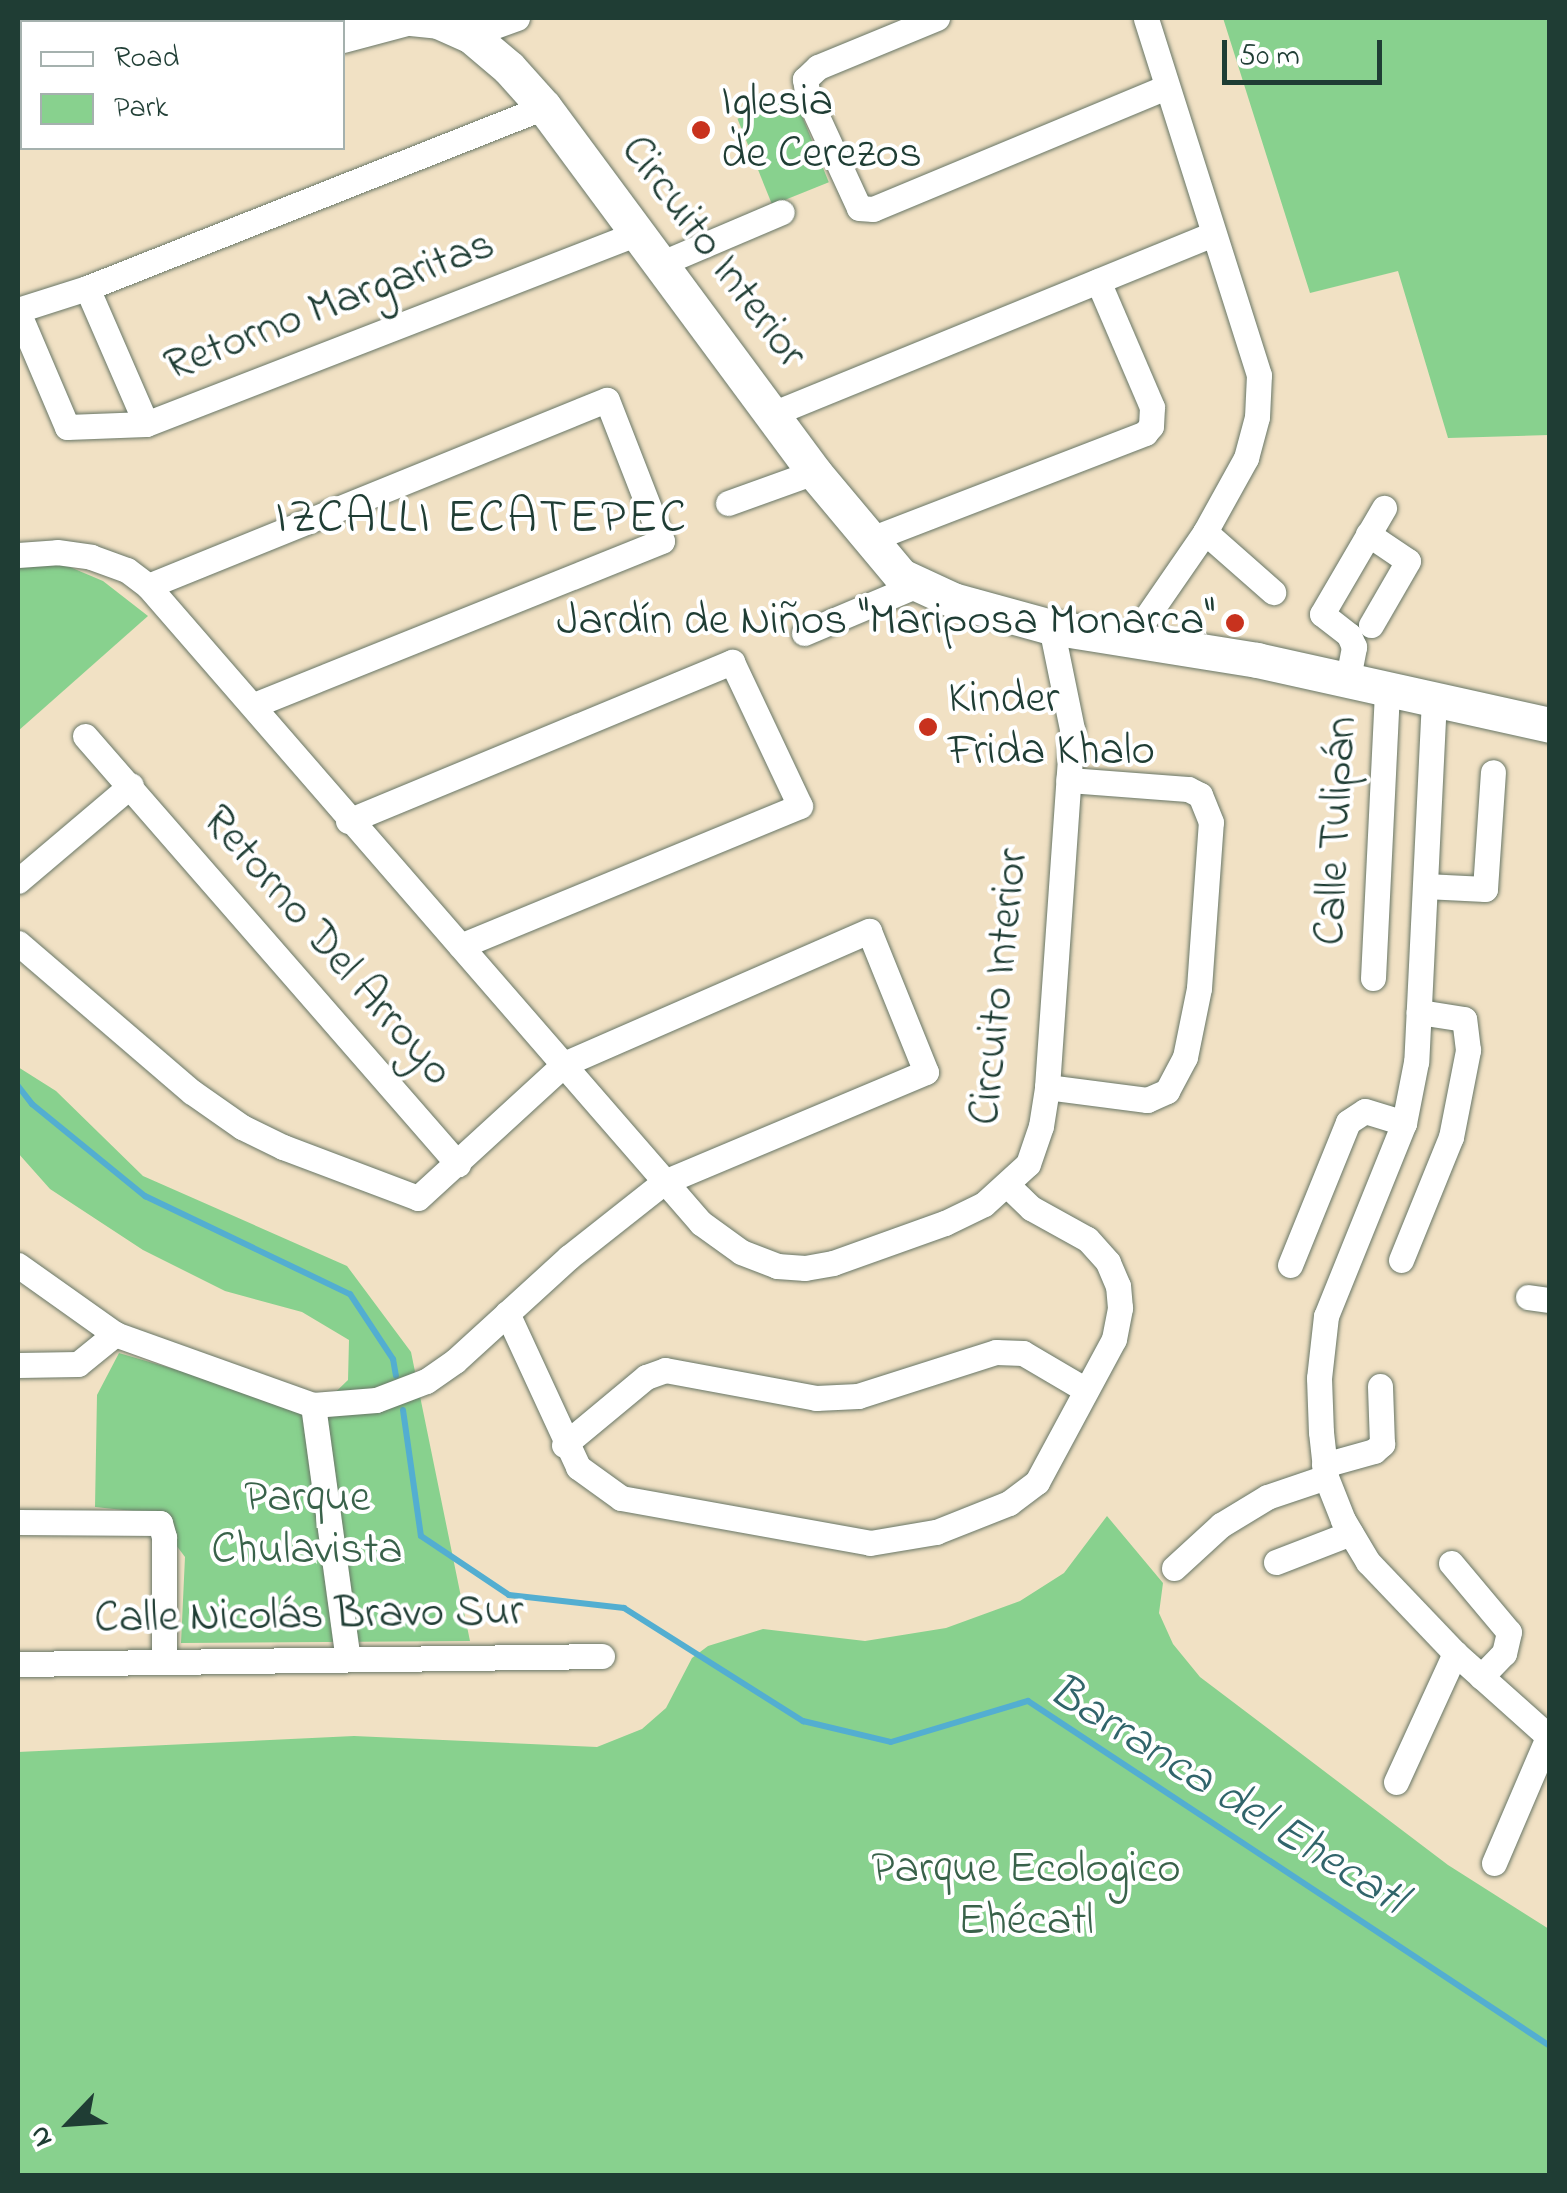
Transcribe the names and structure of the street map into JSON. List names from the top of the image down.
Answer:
{
  "streets": {
    "main road": ["Circuito Interior"],
    "street": [
      "Retorno Margaritas",
      "Calle Tulipán",
      "Retorno Del Arroyo",
      "Calle Nicolás Bravo Sur"
    ]
  },
  "crossings": [
    ["Circuito Interior", "Retorno Margaritas"]
  ],
  "districts": ["IZCALLI ECATEPEC"],
  "water": ["Barranca del Ehecatl"],
  "parks": ["Parque Chulavista", "Parque Ecologico Ehécatl"],
  "places": ["Iglesia de Cerezos", "Jardín de Niños \"Mariposa Monarca\"", "Kinder Frida Khalo"],
  "legend": ["Road", "Park"],
  "scale_bar": "50 m",
  "north": "bottom left"
}
